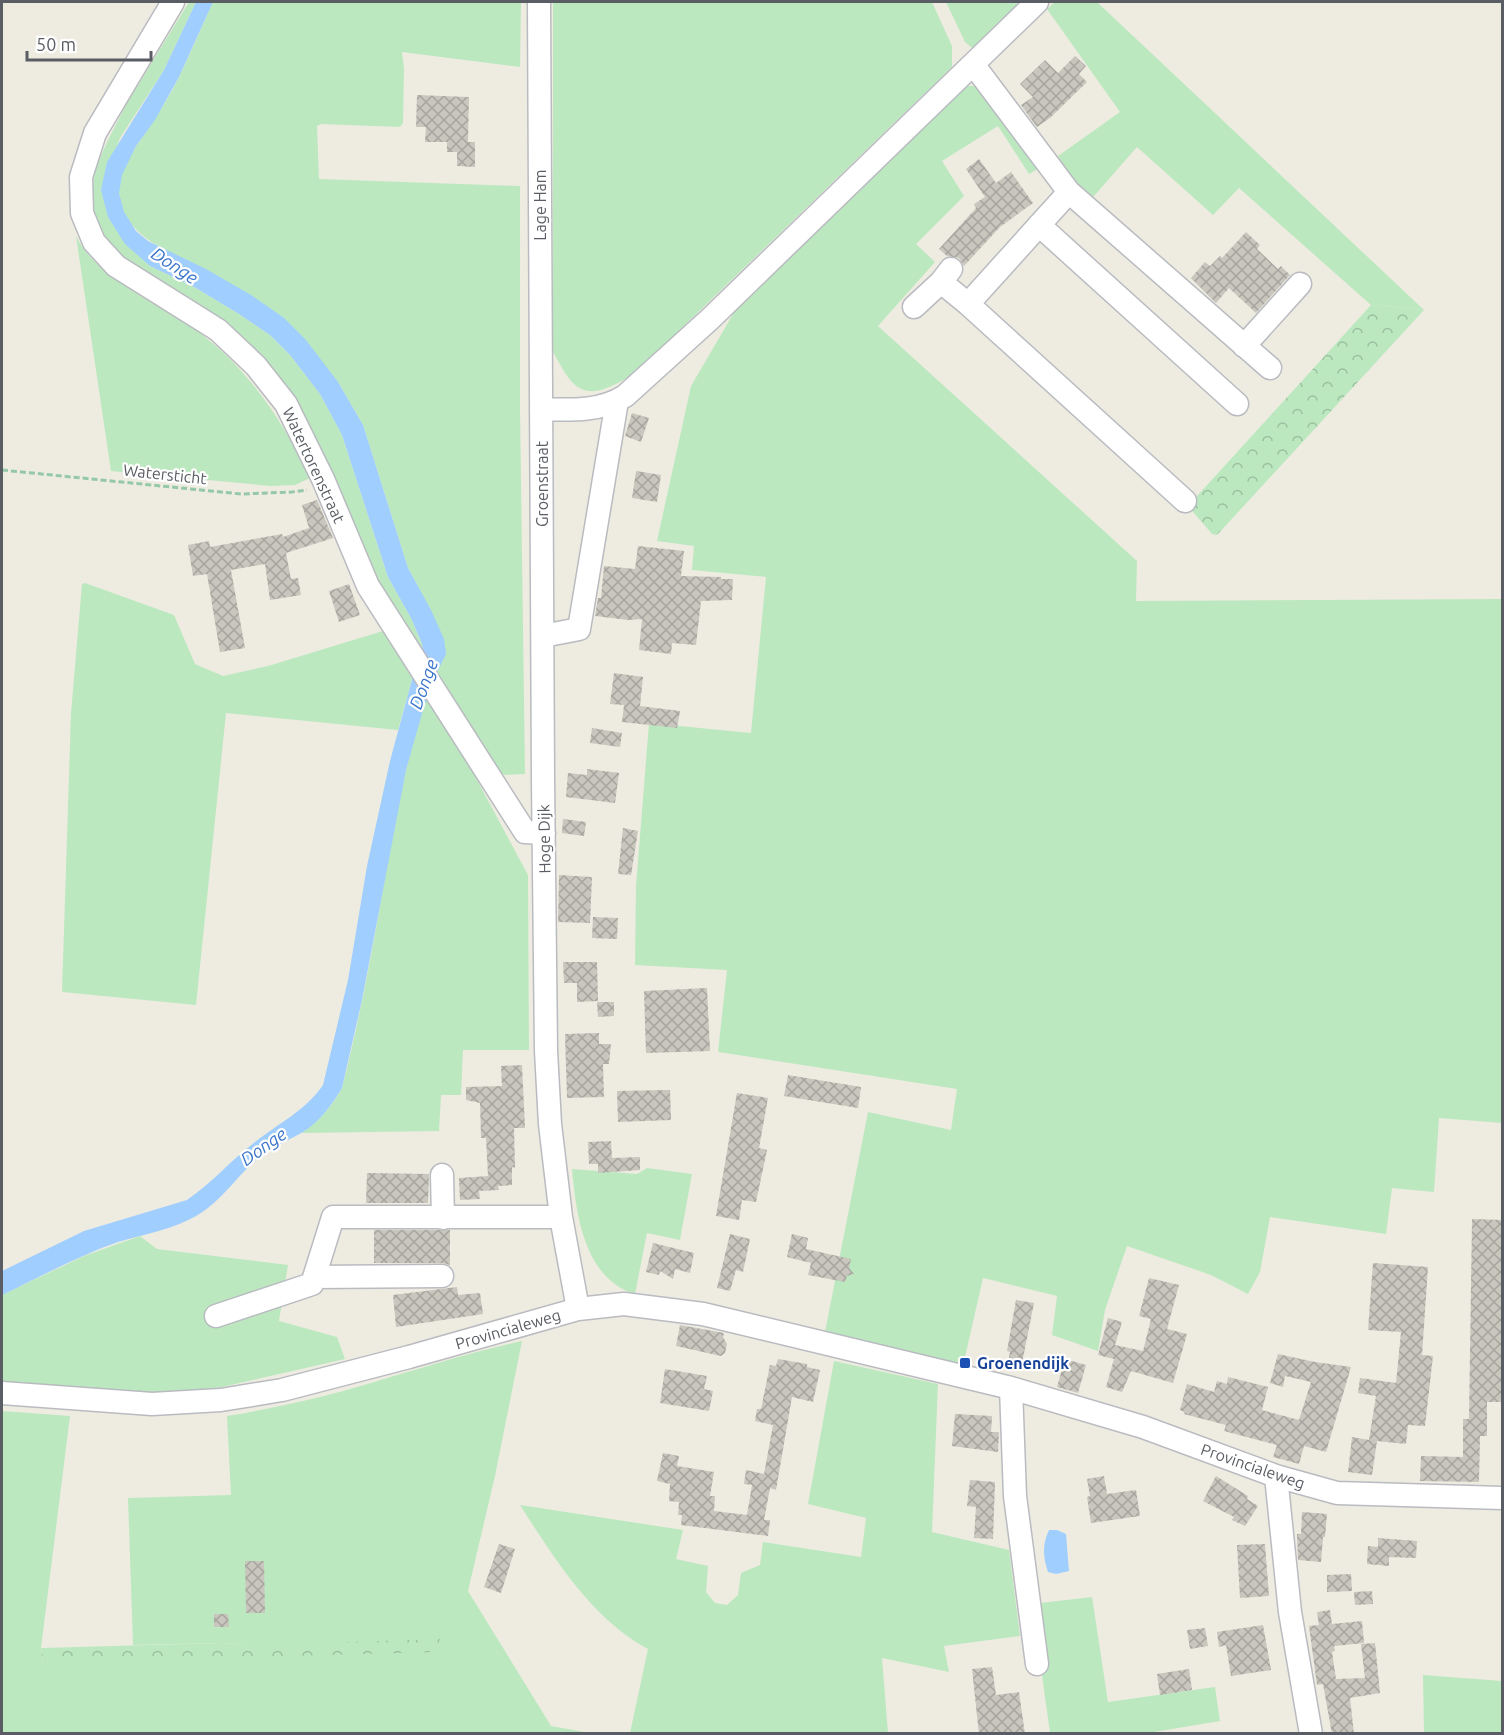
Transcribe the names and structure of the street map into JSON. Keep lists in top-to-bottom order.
{
  "streets": {
    "street": [
      "Lage Ham",
      "Watertorenstraat",
      "Groenstraat",
      "Hoge Dijk",
      "Provincialeweg"
    ],
    "path": ["Watersticht"]
  },
  "crossings": [
    ["Lage Ham", "Groenstraat"],
    ["Watertorenstraat", "Watersticht"],
    ["Watertorenstraat", "Hoge Dijk"],
    ["Groenstraat", "Hoge Dijk"],
    ["Hoge Dijk", "Provincialeweg"]
  ],
  "water": ["Donge"],
  "places": {
    "transit": ["Groenendijk"]
  },
  "scale_bar": "50 m"
}
